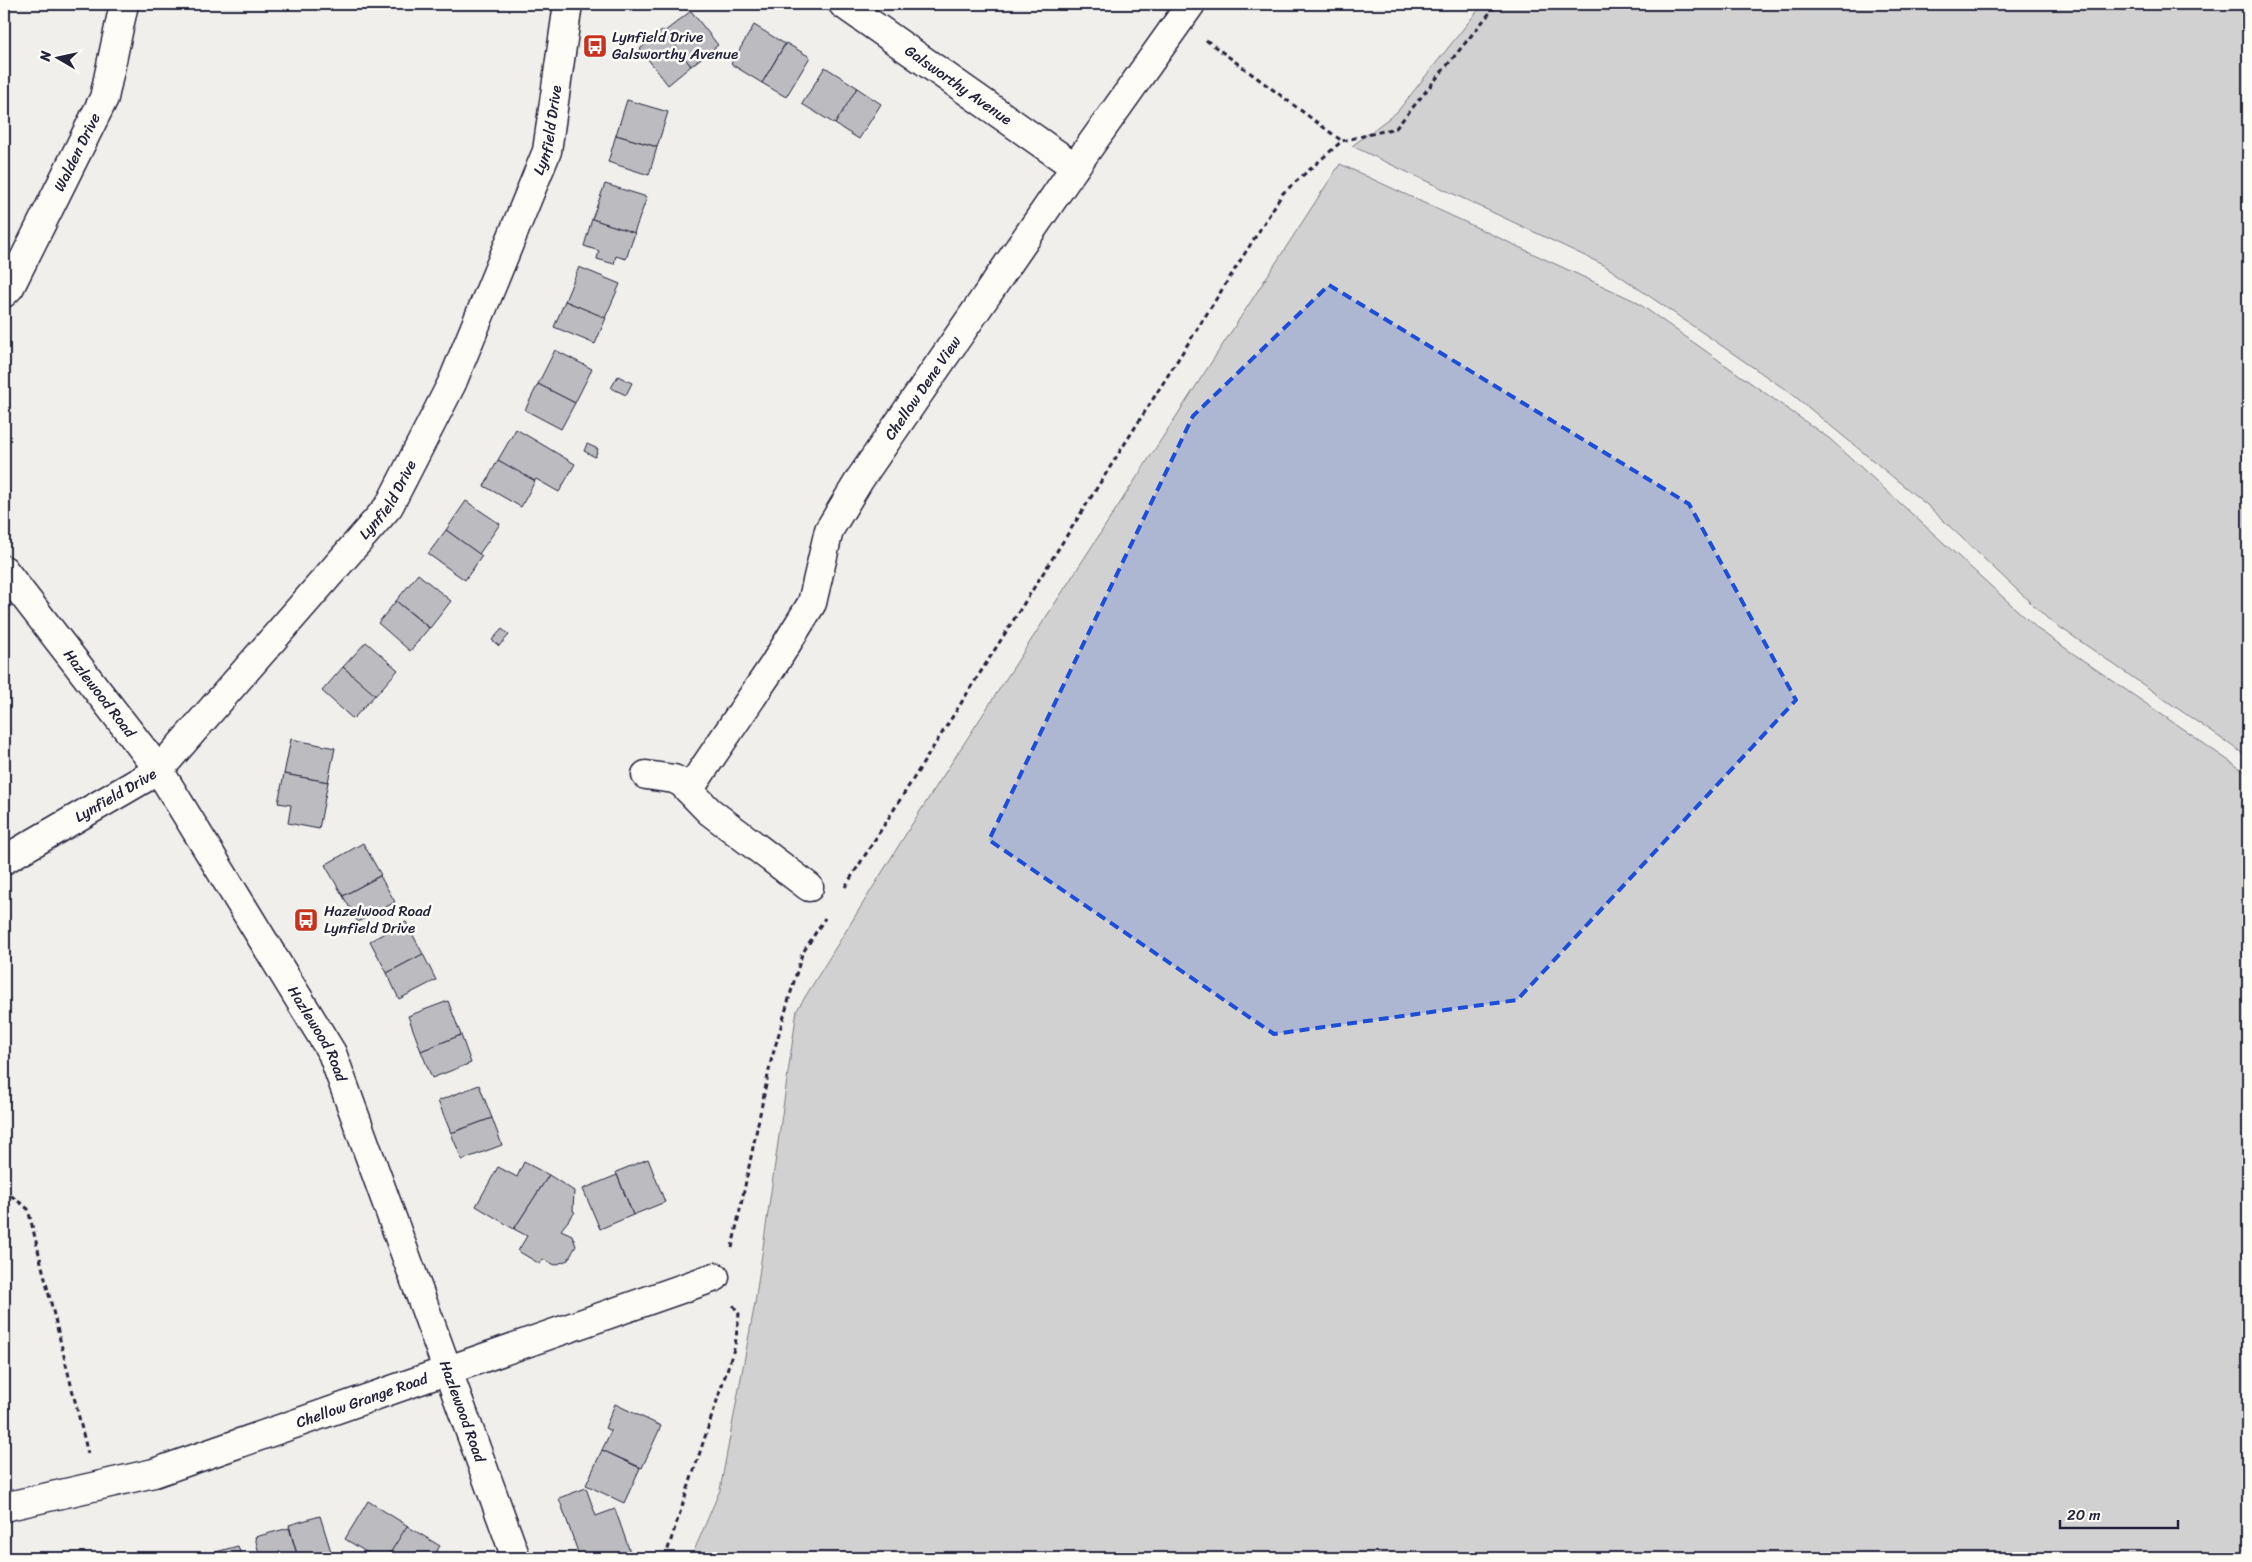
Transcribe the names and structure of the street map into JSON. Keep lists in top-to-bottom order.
{
  "streets": {
    "street": [
      "Galsworthy Avenue",
      "Lynfield Drive",
      "Walden Drive",
      "Chellow Dene View",
      "Hazlewood Road",
      "Chellow Grange Road"
    ]
  },
  "crossings": [
    ["Galsworthy Avenue", "Chellow Dene View"],
    ["Lynfield Drive", "Hazlewood Road"],
    ["Hazlewood Road", "Chellow Grange Road"]
  ],
  "places": {
    "bus stop": ["Lynfield Drive Galsworthy Avenue", "Hazelwood Road Lynfield Drive"]
  },
  "scale_bar": "20 m",
  "north": "left"
}
